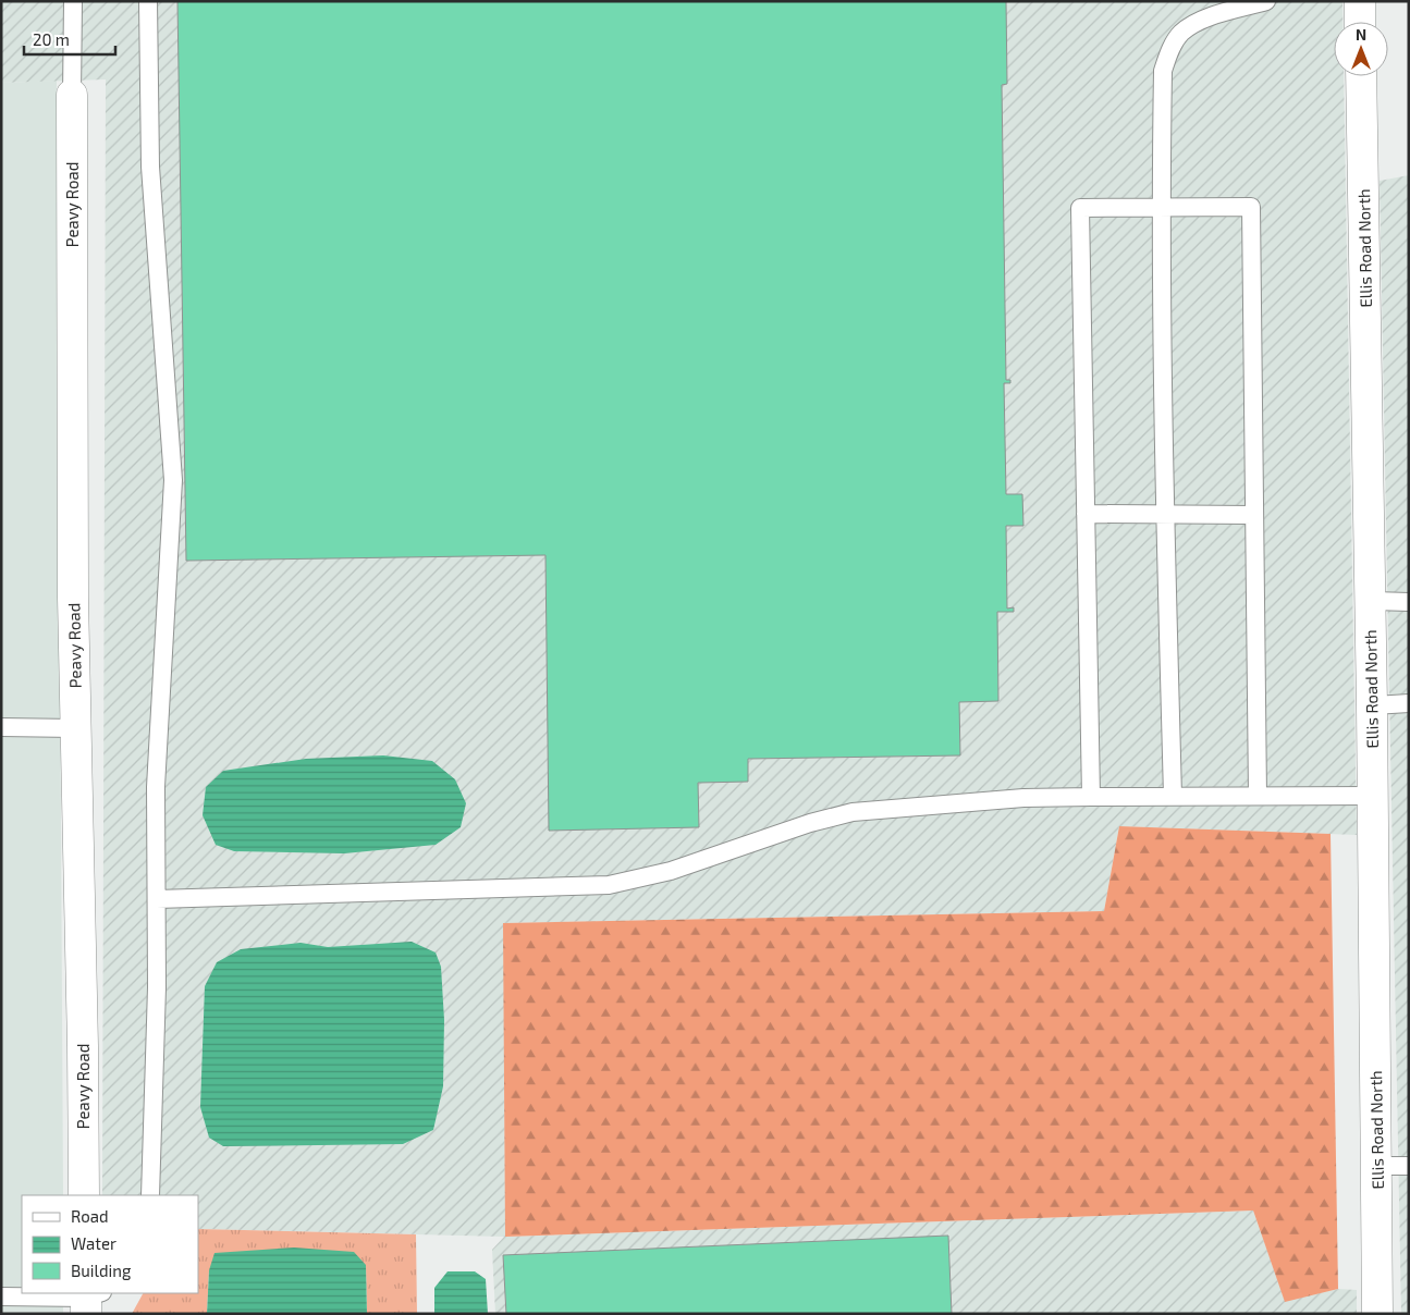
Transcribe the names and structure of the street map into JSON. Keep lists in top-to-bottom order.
{
  "streets": {
    "street": ["Peavy Road", "Ellis Road North"]
  },
  "legend": ["Road", "Water", "Building"],
  "scale_bar": "20 m",
  "north": "top"
}
